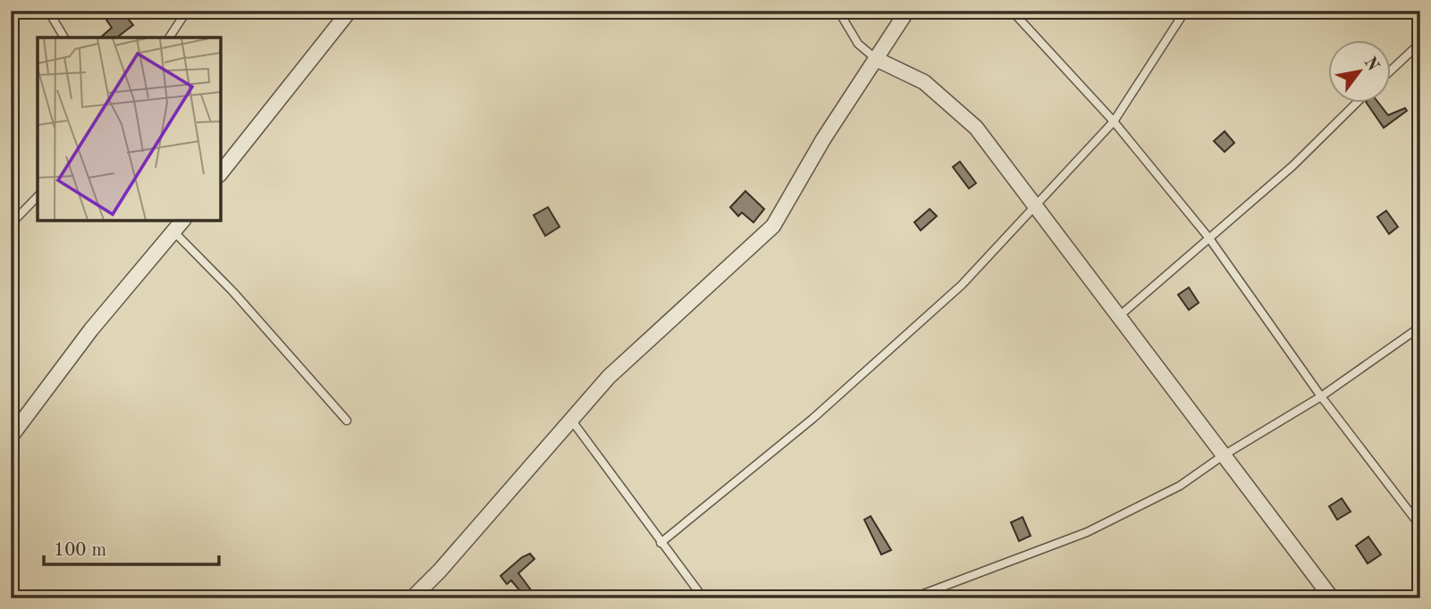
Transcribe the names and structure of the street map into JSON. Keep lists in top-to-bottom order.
{
  "scale_bar": "100 m",
  "north": "top right"
}
